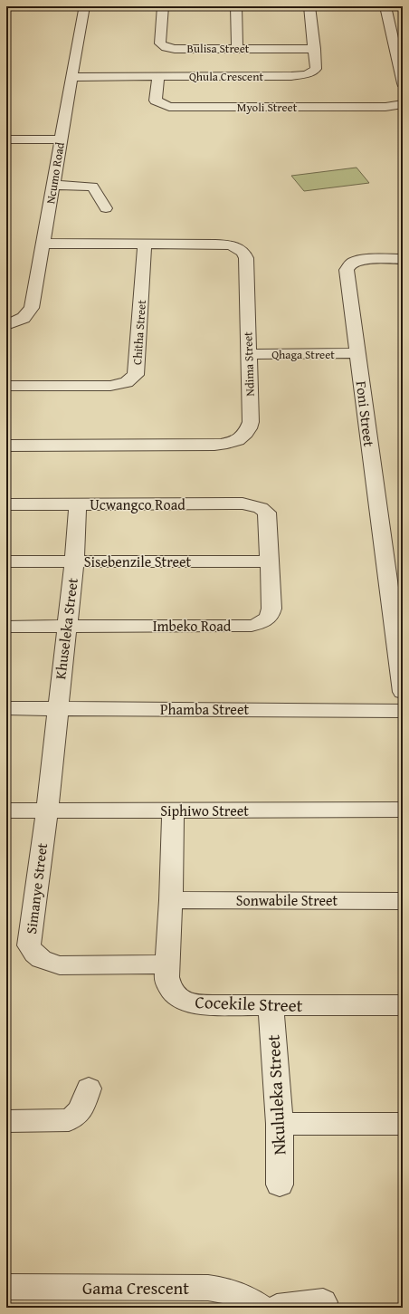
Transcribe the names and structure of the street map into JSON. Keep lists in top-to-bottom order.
{
  "streets": {
    "street": [
      "Bulisa Street",
      "Qhula Crescent",
      "Myoli Street",
      "Ncumo Road",
      "Chitha Street",
      "Qhaga Street",
      "Ndima Street",
      "Foni Street",
      "Ucwangco Road",
      "Sisebenzile Street",
      "Imbeko Road",
      "Khuseleka Street",
      "Phamba Street",
      "Siphiwo Street",
      "Simanye Street",
      "Sonwabile Street",
      "Cocekile Street",
      "Nkululeka Street",
      "Gama Crescent"
    ]
  },
  "crossings": [
    ["Bulisa Street", "Qhula Crescent"],
    ["Qhula Crescent", "Myoli Street"],
    ["Qhula Crescent", "Ncumo Road"],
    ["Ncumo Road", "Ndima Street"],
    ["Chitha Street", "Ndima Street"],
    ["Qhaga Street", "Ndima Street"],
    ["Qhaga Street", "Foni Street"],
    ["Ucwangco Road", "Imbeko Road"],
    ["Ucwangco Road", "Khuseleka Street"],
    ["Sisebenzile Street", "Imbeko Road"],
    ["Sisebenzile Street", "Khuseleka Street"],
    ["Imbeko Road", "Khuseleka Street"],
    ["Khuseleka Street", "Phamba Street"],
    ["Khuseleka Street", "Simanye Street"],
    ["Phamba Street", "Simanye Street"],
    ["Siphiwo Street", "Simanye Street"],
    ["Siphiwo Street", "Cocekile Street"],
    ["Simanye Street", "Cocekile Street"],
    ["Sonwabile Street", "Cocekile Street"],
    ["Cocekile Street", "Nkululeka Street"]
  ]
}
